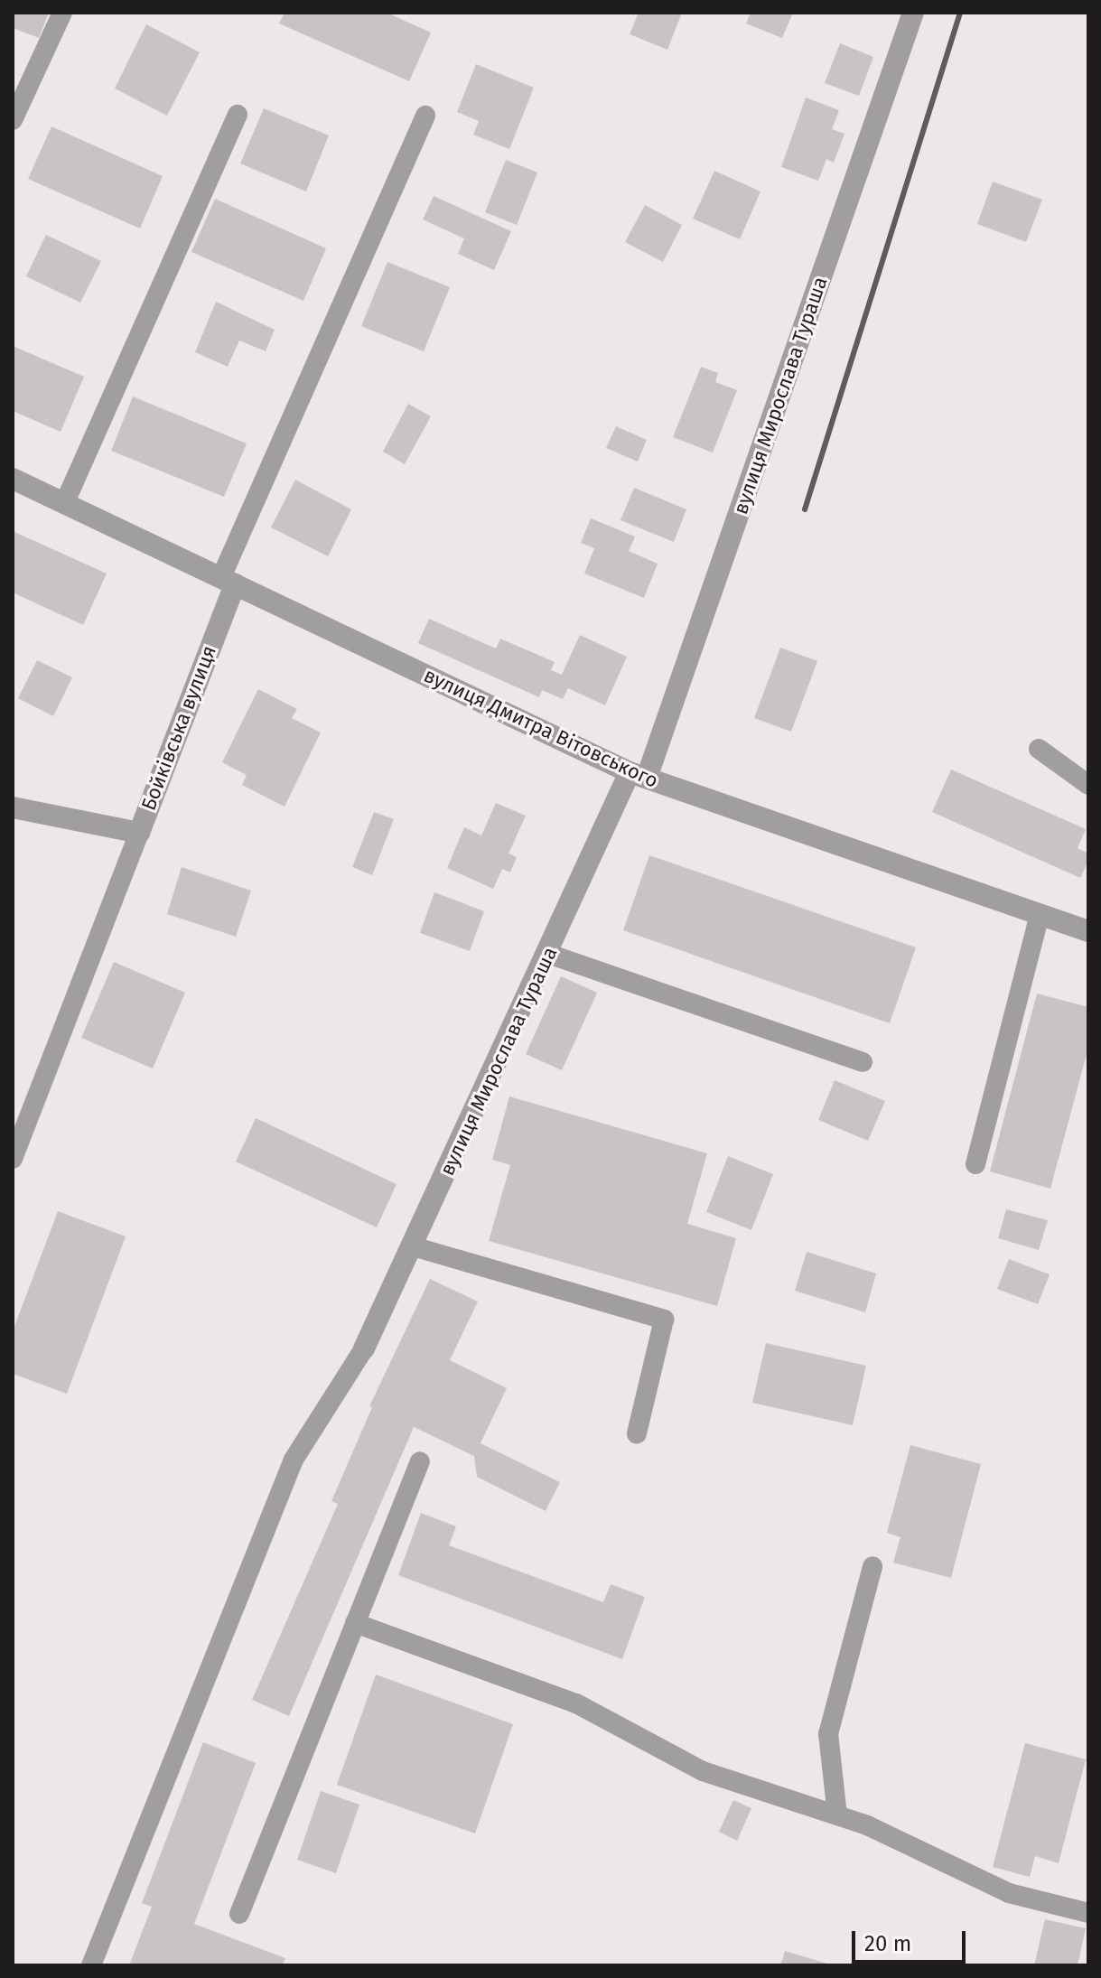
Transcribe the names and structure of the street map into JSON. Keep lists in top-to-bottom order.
{
  "streets": {
    "street": ["вулиця Мирослава Тураша", "Бойківська вулиця", "вулиця Дмитра Вітовського"]
  },
  "crossings": [
    ["вулиця Мирослава Тураша", "вулиця Дмитра Вітовського"],
    ["Бойківська вулиця", "вулиця Дмитра Вітовського"]
  ],
  "scale_bar": "20 m"
}
